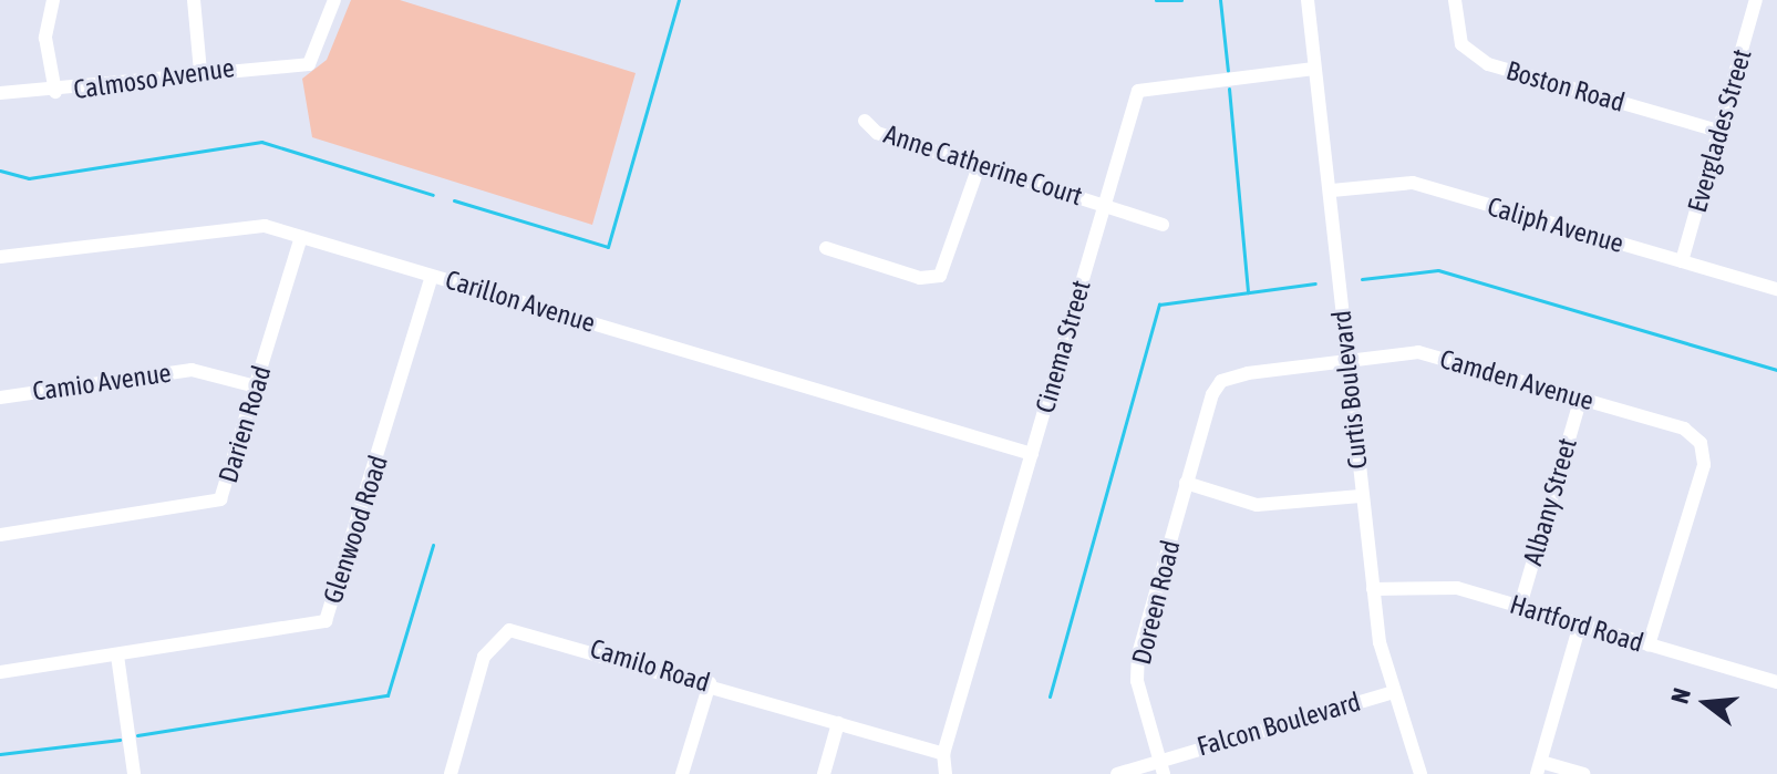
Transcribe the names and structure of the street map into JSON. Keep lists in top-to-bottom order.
{
  "streets": {
    "street": [
      "Calmoso Avenue",
      "Boston Road",
      "Everglades Street",
      "Anne Catherine Court",
      "Caliph Avenue",
      "Carillon Avenue",
      "Cinema Street",
      "Camden Avenue",
      "Camio Avenue",
      "Curtis Boulevard",
      "Darien Road",
      "Albany Street",
      "Glenwood Road",
      "Doreen Road",
      "Hartford Road",
      "Camilo Road",
      "Falcon Boulevard"
    ]
  },
  "crossings": [
    ["Boston Road", "Everglades Street"],
    ["Everglades Street", "Caliph Avenue"],
    ["Anne Catherine Court", "Cinema Street"],
    ["Caliph Avenue", "Curtis Boulevard"],
    ["Carillon Avenue", "Cinema Street"],
    ["Carillon Avenue", "Darien Road"],
    ["Carillon Avenue", "Glenwood Road"],
    ["Cinema Street", "Curtis Boulevard"],
    ["Cinema Street", "Camilo Road"],
    ["Camden Avenue", "Curtis Boulevard"],
    ["Camden Avenue", "Albany Street"],
    ["Camden Avenue", "Doreen Road"],
    ["Camden Avenue", "Hartford Road"],
    ["Camio Avenue", "Darien Road"],
    ["Curtis Boulevard", "Hartford Road"],
    ["Curtis Boulevard", "Falcon Boulevard"],
    ["Albany Street", "Hartford Road"],
    ["Doreen Road", "Falcon Boulevard"]
  ],
  "north": "left"
}
